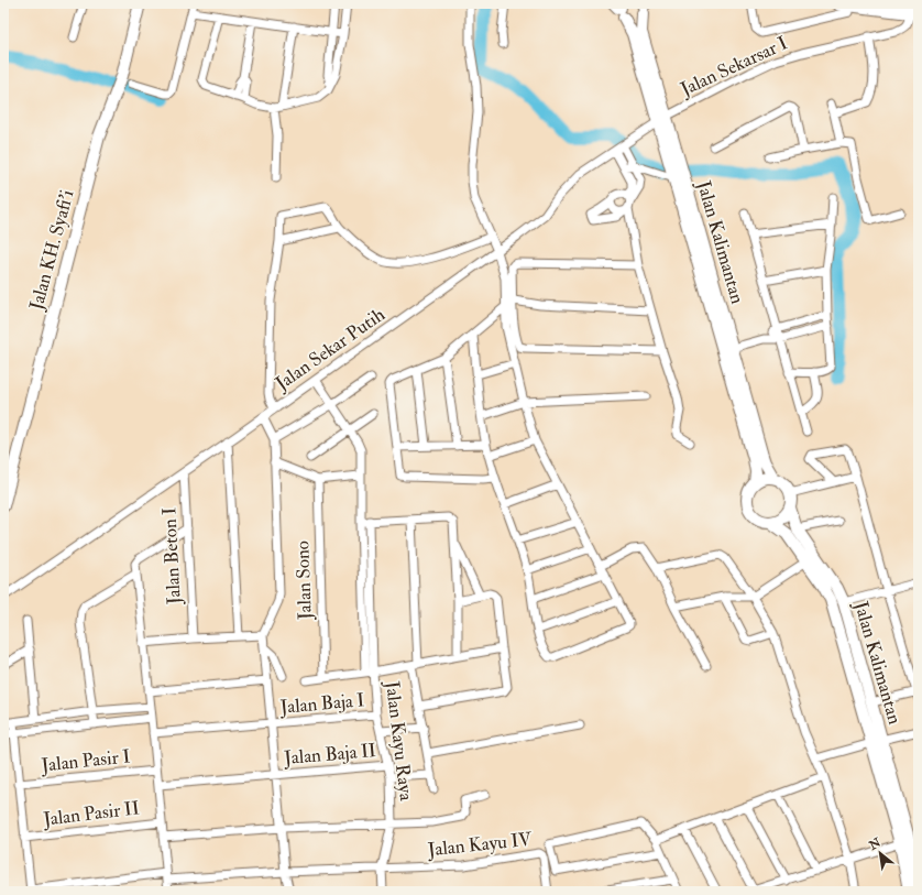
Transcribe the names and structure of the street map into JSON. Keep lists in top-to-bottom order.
{
  "streets": {
    "main road": ["Jalan Kalimantan", "Jalan KH. Syafi'i"],
    "street": [
      "Jalan Sekarsar I",
      "Jalan Sekar Putih",
      "Jalan Beton I",
      "Jalan Sono",
      "Jalan Baja I",
      "Jalan Kayu Raya",
      "Jalan Baja II",
      "Jalan Pasir I",
      "Jalan Pasir II",
      "Jalan Kayu IV"
    ]
  },
  "crossings": [
    ["Jalan Sekarsar I", "Jalan Kalimantan"],
    ["Jalan Sekarsar I", "Jalan Sekar Putih"],
    ["Jalan Kalimantan", "Jalan Sekar Putih"],
    ["Jalan Sekar Putih", "Jalan Beton I"],
    ["Jalan Baja I", "Jalan Kayu Raya"],
    ["Jalan Kayu Raya", "Jalan Baja II"],
    ["Jalan Kayu Raya", "Jalan Kayu IV"]
  ],
  "north": "top left"
}
